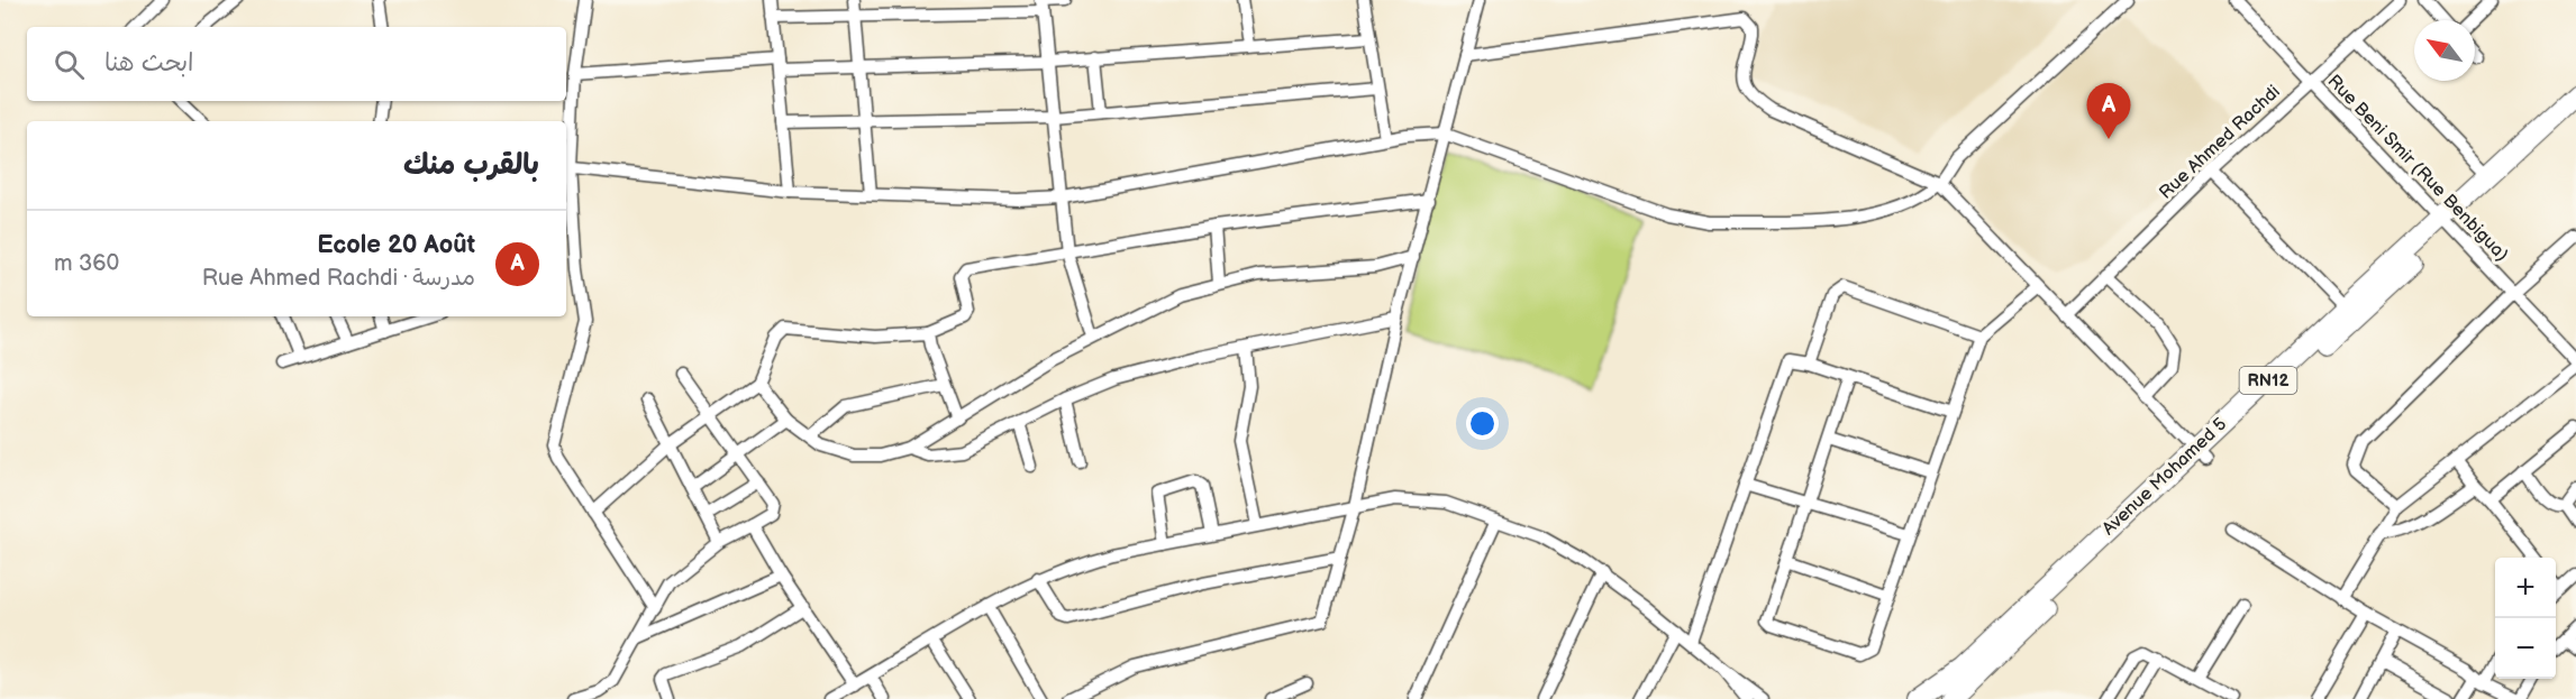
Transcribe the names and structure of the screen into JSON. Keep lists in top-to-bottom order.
{
  "streets": {
    "main road": ["RN12", "Avenue Mohamed 5"],
    "street": ["Rue Ahmed Rachdi", "Rue Beni Smir (Rue Benbigua)"]
  },
  "crossings": [
    ["Rue Ahmed Rachdi", "Rue Beni Smir (Rue Benbigua)"],
    ["Rue Beni Smir (Rue Benbigua)", "Avenue Mohamed 5"],
    ["RN12", "Avenue Mohamed 5"]
  ],
  "north": "top left",
  "page": {
    "search": "ابحث هنا",
    "pins": "A",
    "heading": "بالقرب منك",
    "list": [
      {
        "mark": "A",
        "name": "Ecole 20 Août",
        "note": "مدرسة · Rue Ahmed Rachdi",
        "value": "360 m"
      }
    ],
    "map_buttons": ["+", "−"]
  }
}
